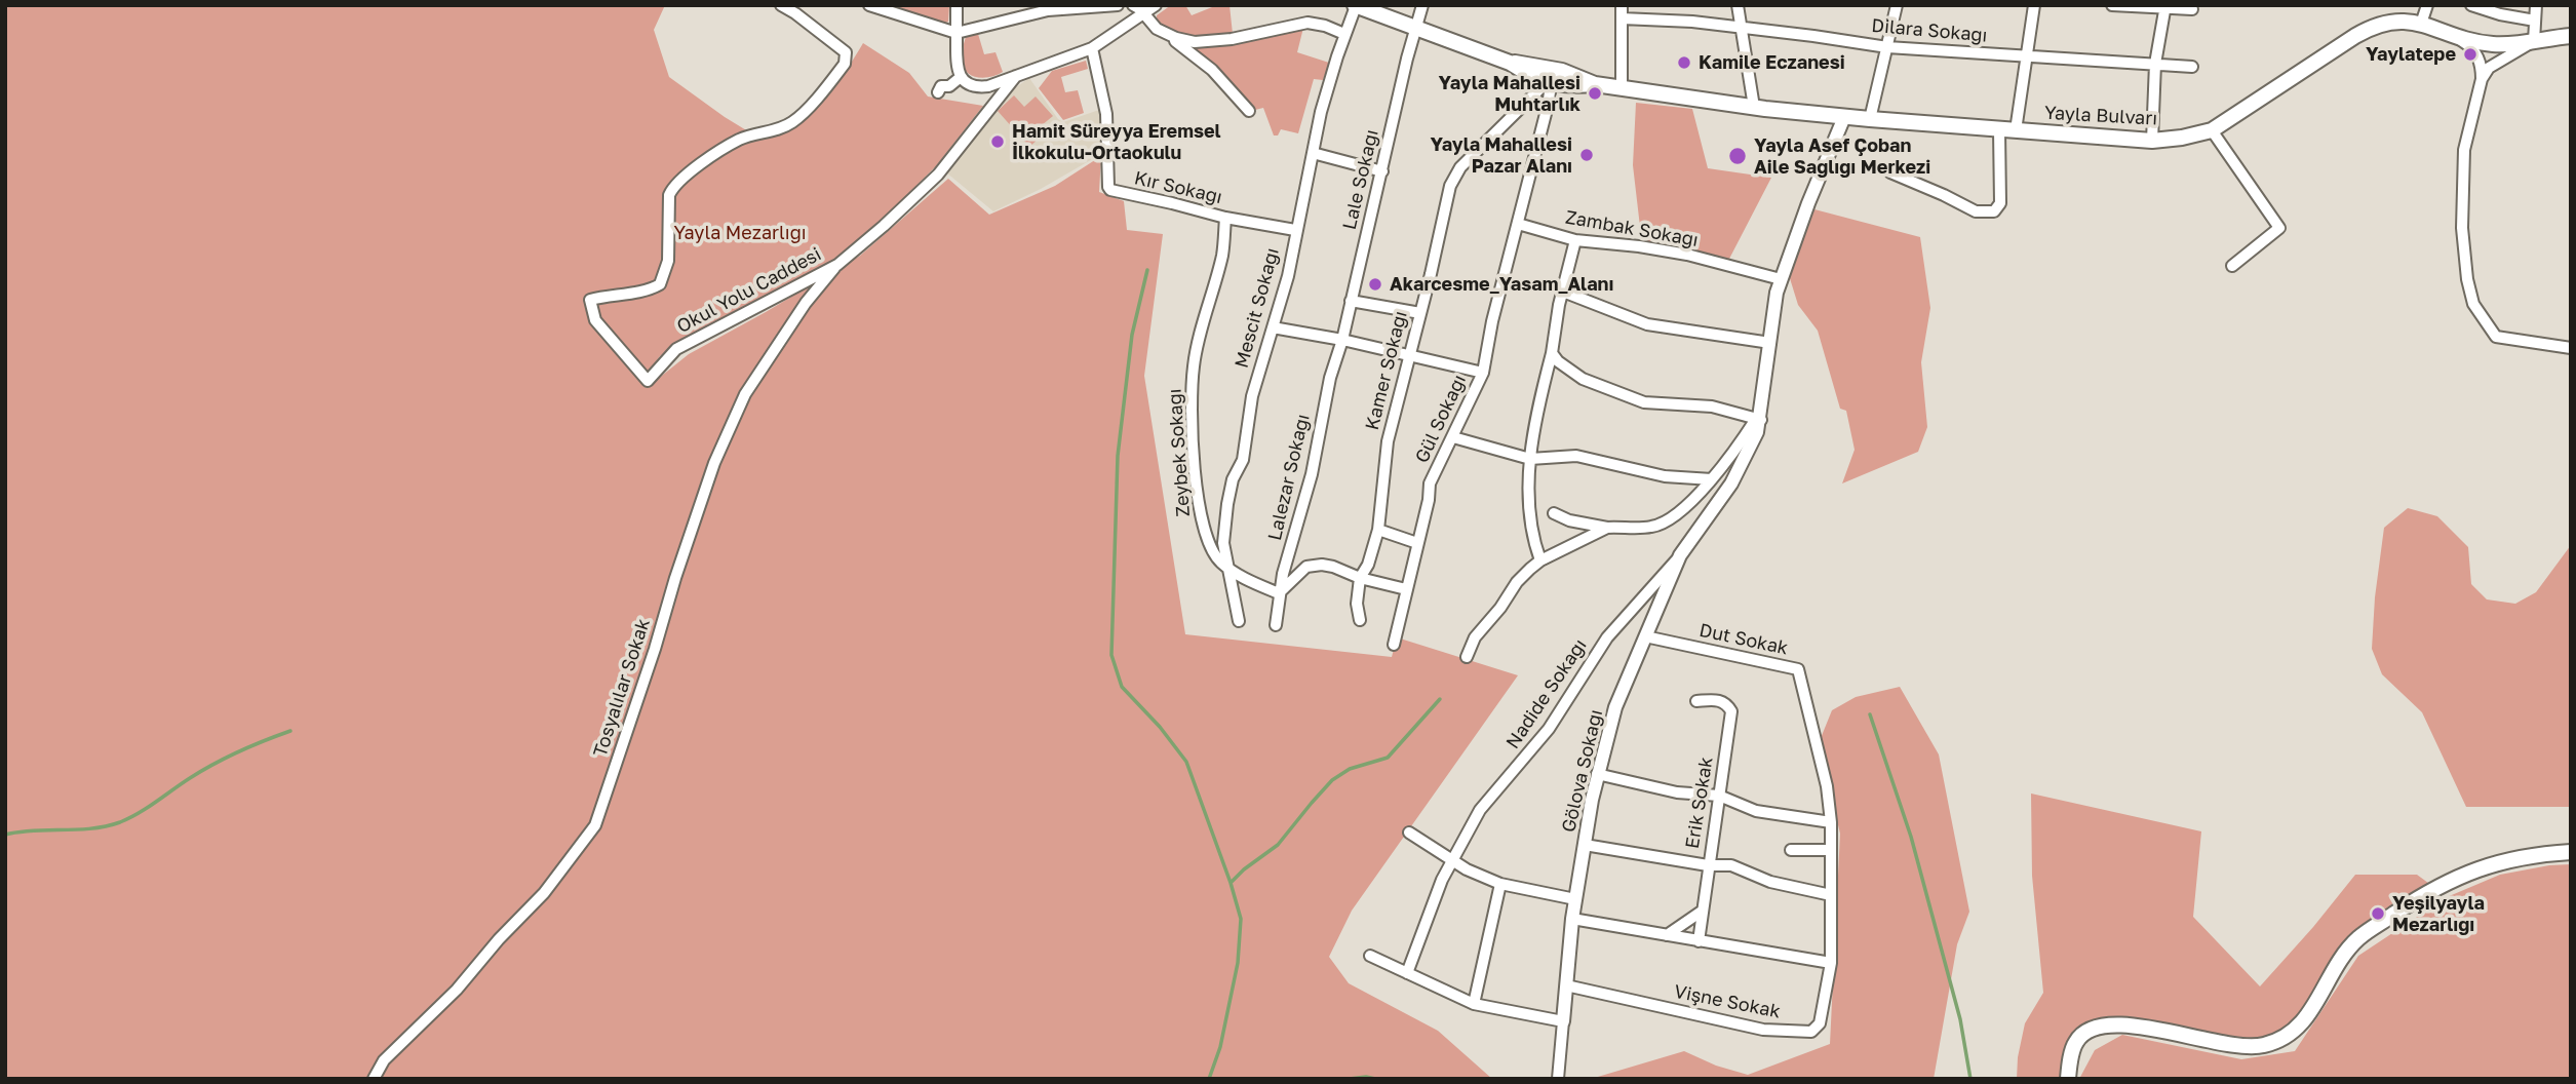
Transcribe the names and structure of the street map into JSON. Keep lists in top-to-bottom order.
{
  "streets": {
    "main road": ["Yayla Bulvarı"],
    "street": [
      "Dilara Sokağı",
      "Lale Sokağı",
      "Kır Sokağı",
      "Zambak Sokağı",
      "Okul Yolu Caddesi",
      "Mescit Sokağı",
      "Kamer Sokağı",
      "Gül Sokağı",
      "Zeybek Sokağı",
      "Lalezar Sokağı",
      "Dut Sokak",
      "Tosyalılar Sokak",
      "Nadide Sokağı",
      "Gölova Sokağı",
      "Erik Sokak",
      "Vişne Sokak"
    ]
  },
  "crossings": [
    ["Yayla Bulvarı", "Lale Sokağı"],
    ["Yayla Bulvarı", "Mescit Sokağı"],
    ["Yayla Bulvarı", "Kamer Sokağı"],
    ["Yayla Bulvarı", "Gül Sokağı"],
    ["Yayla Bulvarı", "Gölova Sokağı"],
    ["Lale Sokağı", "Lalezar Sokağı"],
    ["Kır Sokağı", "Mescit Sokağı"],
    ["Kır Sokağı", "Zeybek Sokağı"],
    ["Zambak Sokağı", "Gül Sokağı"],
    ["Zambak Sokağı", "Gölova Sokağı"],
    ["Okul Yolu Caddesi", "Tosyalılar Sokak"],
    ["Mescit Sokağı", "Zeybek Sokağı"],
    ["Kamer Sokağı", "Gül Sokağı"],
    ["Zeybek Sokağı", "Lalezar Sokağı"],
    ["Dut Sokak", "Gölova Sokağı"],
    ["Nadide Sokağı", "Gölova Sokağı"],
    ["Gölova Sokağı", "Vişne Sokak"]
  ],
  "parks": ["Yayla Mezarlığı"],
  "places": [
    "Yaylatepe",
    "Kamile Eczanesi",
    "Yayla Mahallesi Muhtarlık",
    "Hamit Süreyya Eremsel İlkokulu-Ortaokulu",
    "Yayla Mahallesi Pazar Alanı",
    "Yayla Asef Çoban Aile Sağlığı Merkezi",
    "Akarcesme_Yasam_Alanı",
    "Yeşilyayla Mezarlığı"
  ]
}
